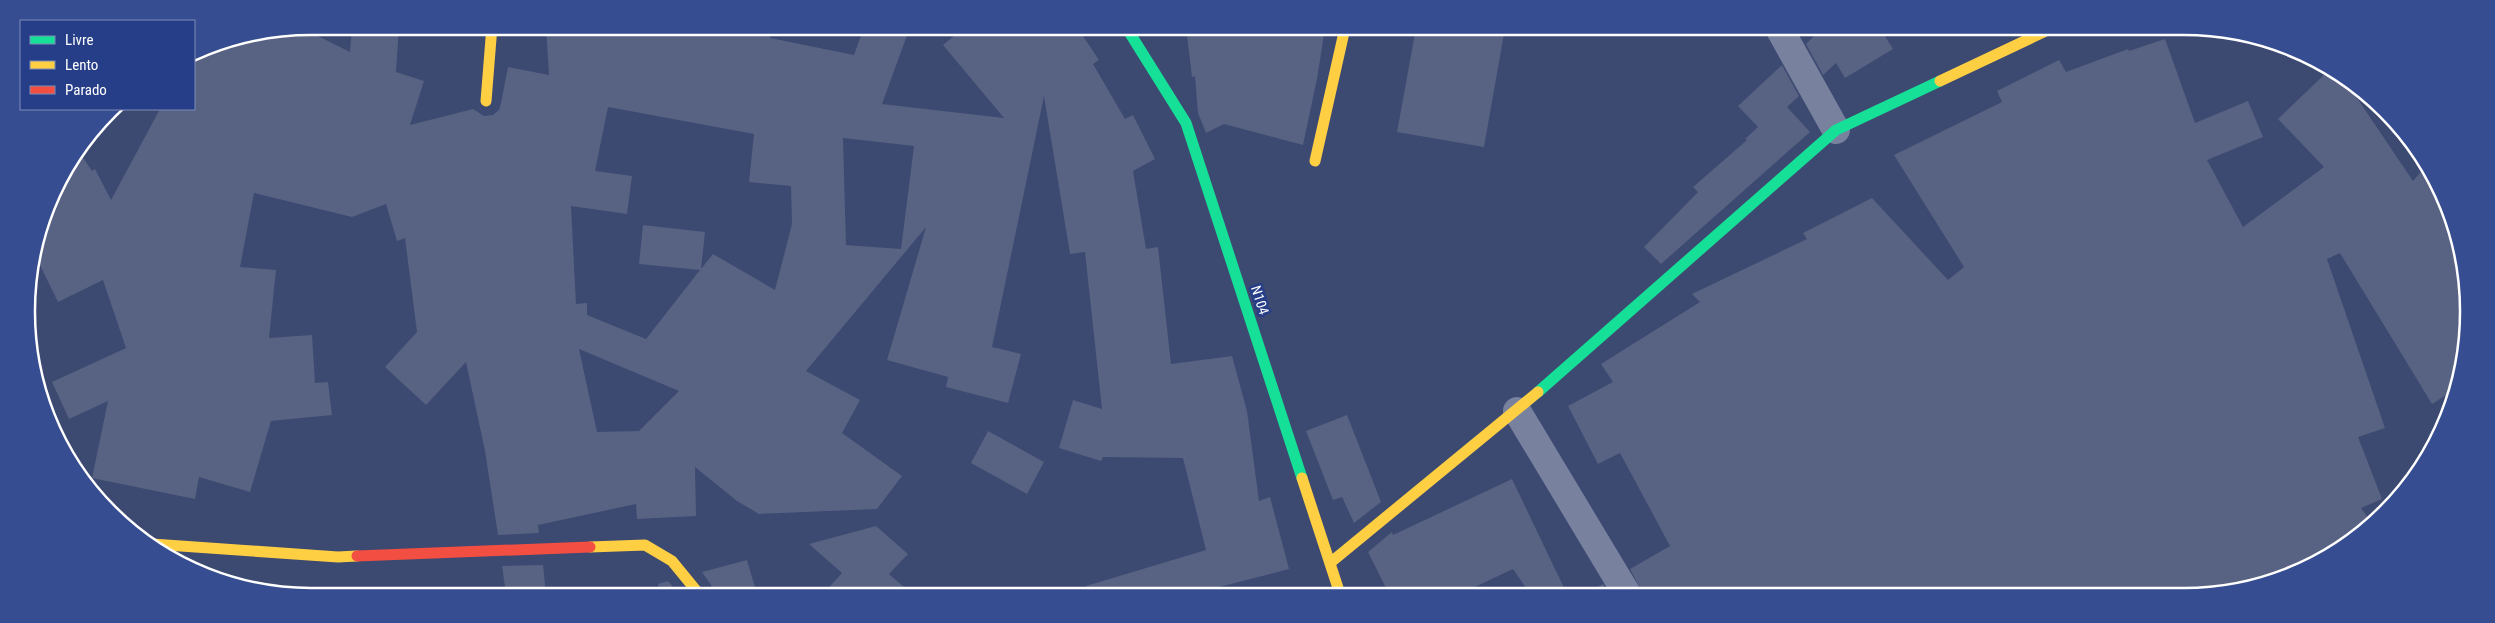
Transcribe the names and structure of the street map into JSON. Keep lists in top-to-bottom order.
{
  "streets": {
    "street": ["N104"]
  },
  "legend": ["Livre", "Lento", "Parado"]
}
